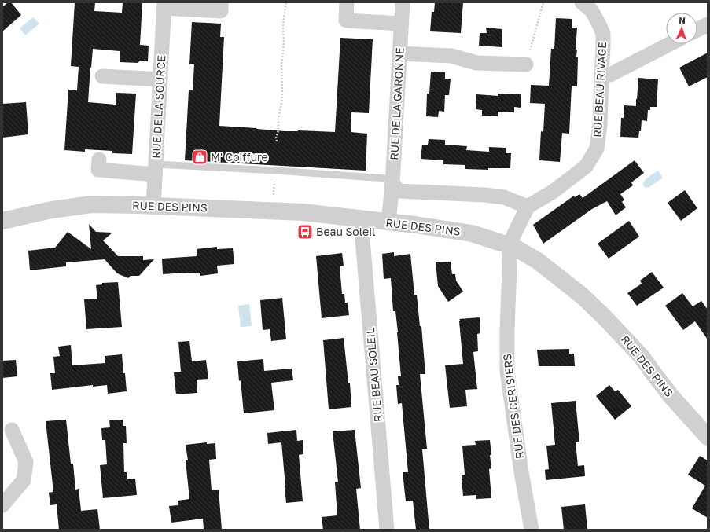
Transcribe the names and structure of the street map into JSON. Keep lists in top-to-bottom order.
{
  "streets": {
    "street": [
      "RUE BEAU RIVAGE",
      "RUE DE LA GARONNE",
      "RUE DE LA SOURCE",
      "RUE DES PINS",
      "RUE BEAU SOLEIL",
      "RUE DES CERISIERS"
    ]
  },
  "crossings": [
    ["RUE DE LA GARONNE", "RUE DES PINS"],
    ["RUE DE LA SOURCE", "RUE DES PINS"],
    ["RUE DES PINS", "RUE BEAU SOLEIL"],
    ["RUE DES PINS", "RUE DES CERISIERS"]
  ],
  "places": {
    "shop": ["M' Coiffure"],
    "bus stop": ["Beau Soleil"]
  },
  "north": "top"
}
